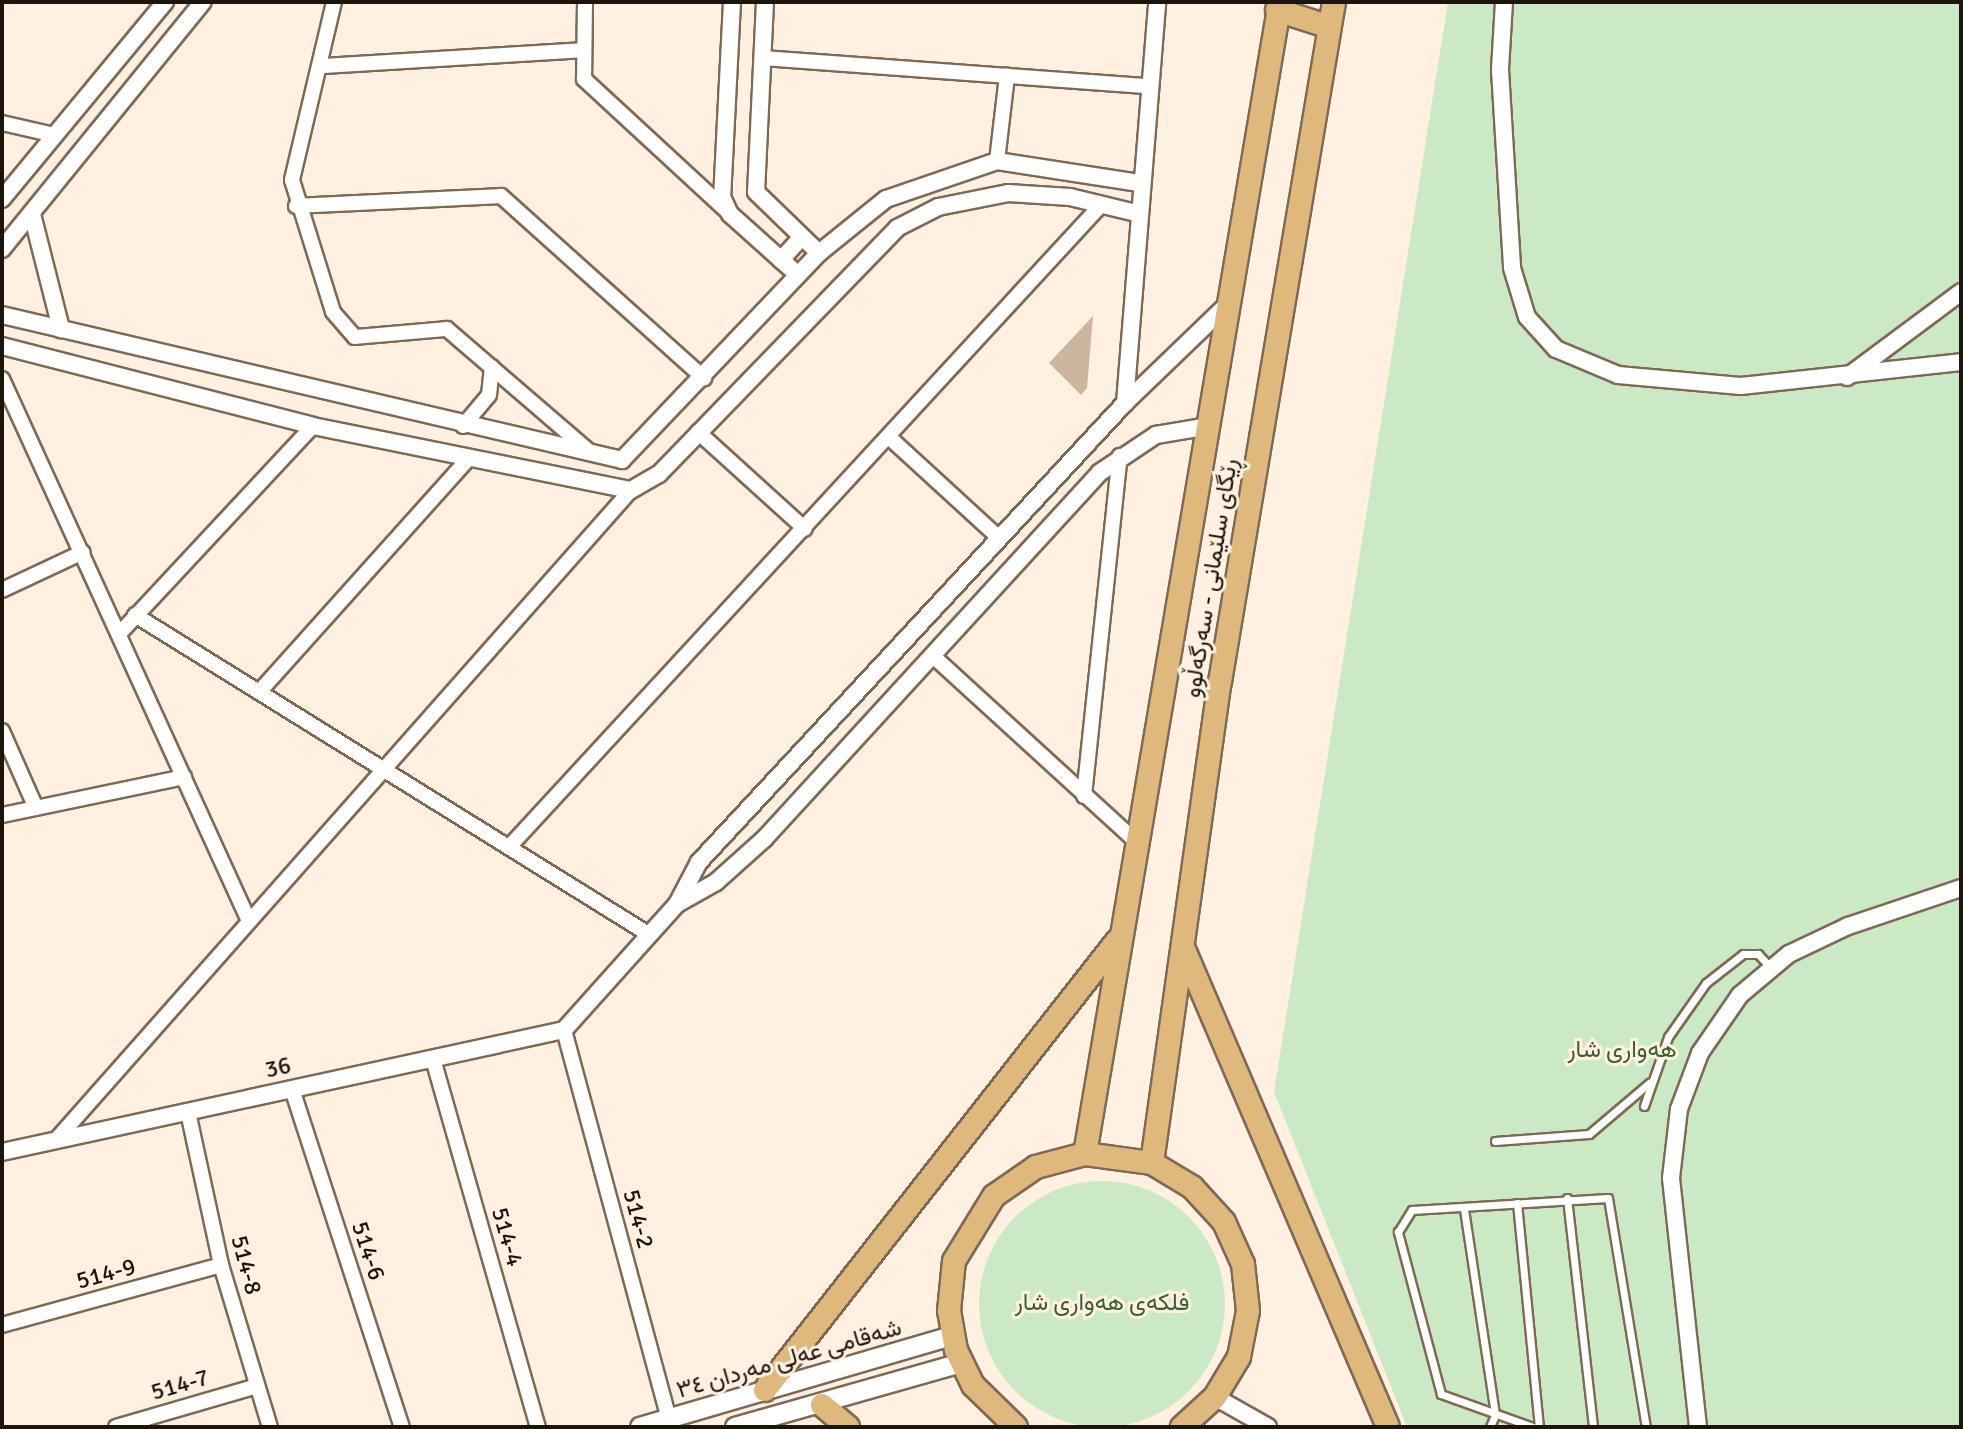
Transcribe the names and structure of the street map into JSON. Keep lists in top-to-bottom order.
{
  "streets": {
    "main road": ["ڕێگای سلێمانی - سەرگەڵوو", "شەقامی عەلی مەردان ٣٤"],
    "street": [
      "36",
      "514-2",
      "514-4",
      "514-6",
      "514-8",
      "514-9",
      "514-7"
    ]
  },
  "crossings": [
    ["36", "514-2"],
    ["36", "514-4"],
    ["36", "514-6"],
    ["36", "514-8"],
    ["514-2", "شەقامی عەلی مەردان ٣٤"],
    ["514-8", "514-9"],
    ["514-8", "514-7"]
  ],
  "parks": ["هەواری شار", "فلکەی هەواری شار"]
}
